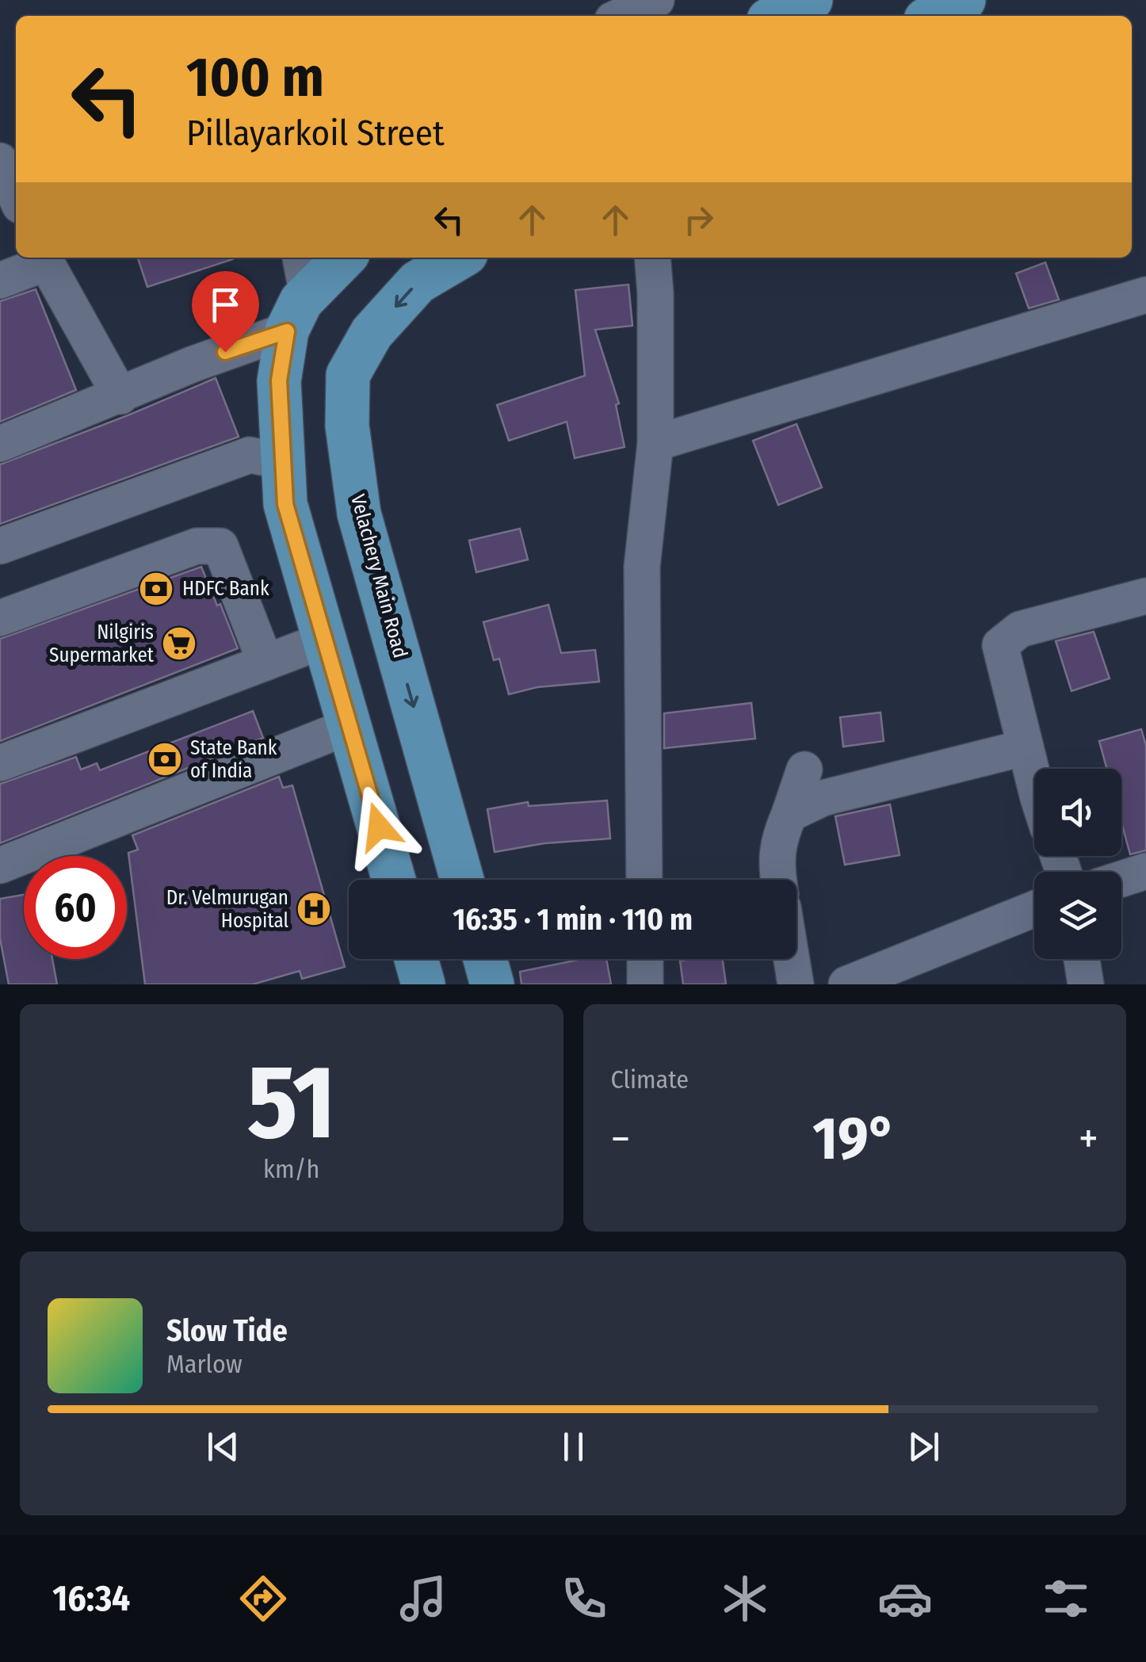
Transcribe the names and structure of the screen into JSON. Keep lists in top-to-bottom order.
{
  "streets": {
    "main road": ["Velachery Main Road"]
  },
  "places": {
    "bank": ["HDFC Bank", "State Bank of India"],
    "supermarket": ["Nilgiris Supermarket"],
    "hospital": ["Dr. Velmurugan Hospital"]
  },
  "page": {
    "turn": ["100 m", "Pillayarkoil Street"],
    "limit": "60",
    "trip": "16:35 · 1 min · 110 m",
    "tile": [
      ["51", "km/h"],
      "Climate"
    ],
    "heat": ["−", "19°", "+"],
    "song": ["Slow Tide", "Marlow"],
    "tabs": "16:34"
  }
}
